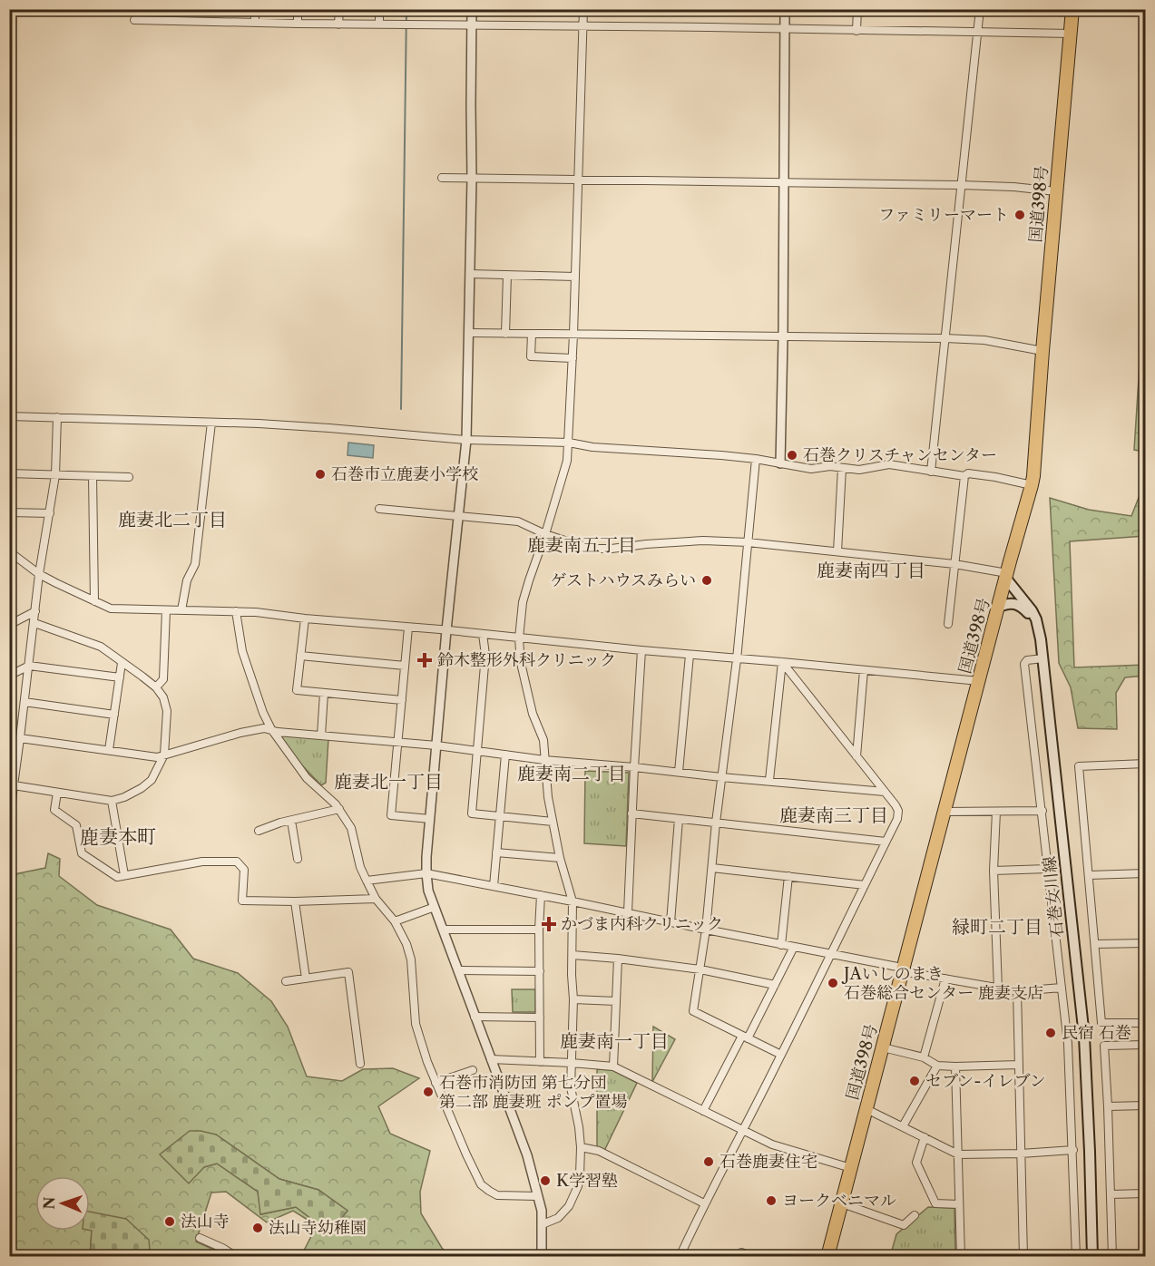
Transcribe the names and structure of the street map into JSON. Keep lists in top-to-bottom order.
{
  "streets": {
    "highway": ["国道398号"],
    "main road": ["石巻女川線"]
  },
  "crossings": [
    ["国道398号", "石巻女川線"]
  ],
  "districts": [
    "鹿妻北二丁目",
    "鹿妻南五丁目",
    "鹿妻南四丁目",
    "鹿妻南二丁目",
    "鹿妻北一丁目",
    "鹿妻南三丁目",
    "鹿妻本町",
    "緑町二丁目",
    "鹿妻南一丁目"
  ],
  "places": {
    "other": [
      "ファミリーマート",
      "石巻クリスチャンセンター",
      "石巻市立鹿妻小学校",
      "ゲストハウスみらい",
      "JAいしのまき 石巻総合センター 鹿妻支店",
      "民宿 石巻",
      "セブン-イレブン",
      "石巻市消防団 第七分団 第二部 鹿妻班 ポンプ置場",
      "石巻鹿妻住宅",
      "K学習塾",
      "ヨークベニマル",
      "法山寺",
      "法山寺幼稚園"
    ],
    "health": ["鈴木整形外科クリニック", "かづま内科クリニック"]
  },
  "north": "left"
}
